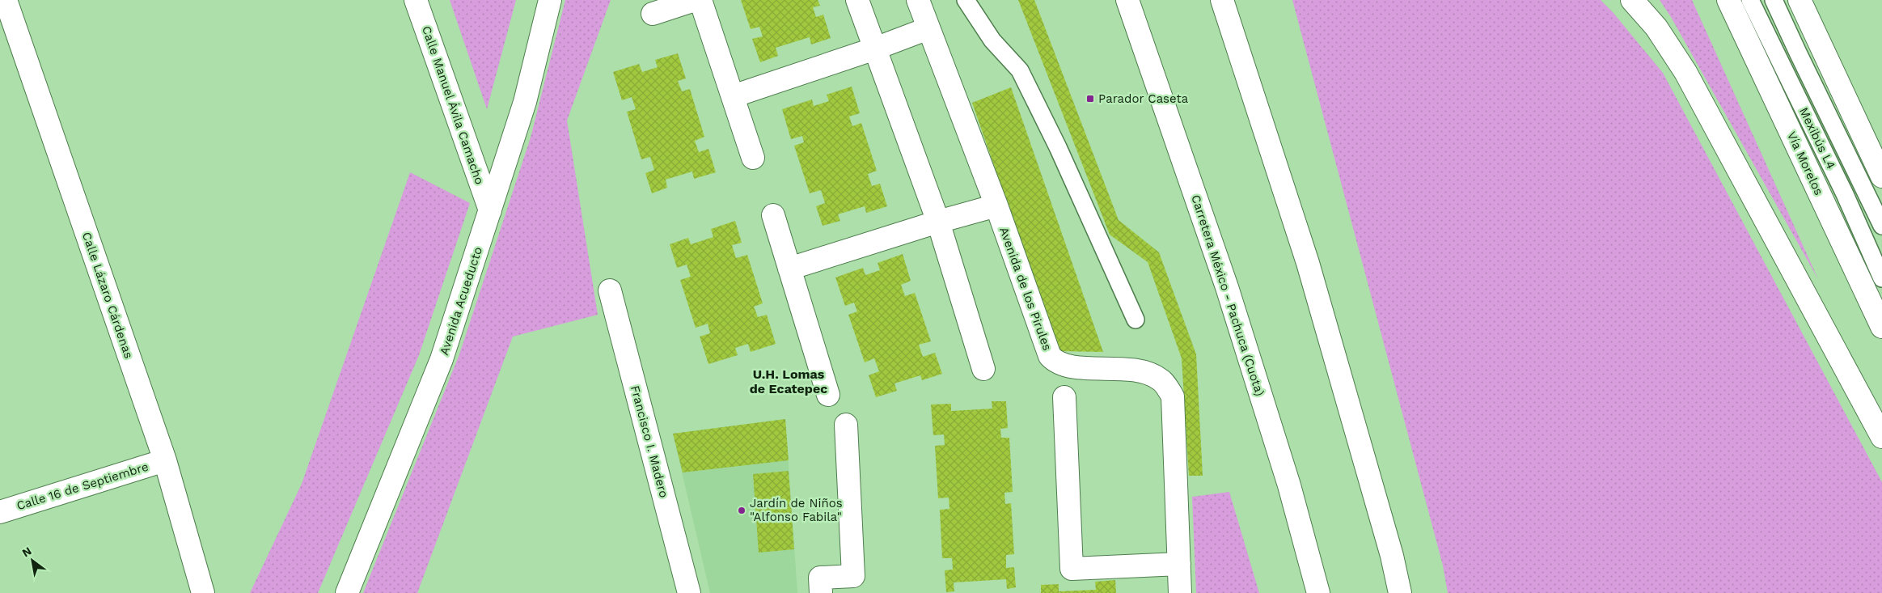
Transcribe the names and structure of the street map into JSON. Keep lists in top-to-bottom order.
{
  "streets": {
    "main road": [
      "Calle Manuel Ávila Camacho",
      "Vía Morelos",
      "Avenida de los Pirules",
      "Calle Lázaro Cárdenas",
      "Carretera México - Pachuca (Cuota)",
      "Avenida Acueducto",
      "Francisco I. Madero",
      "Calle 16 de Septiembre"
    ],
    "lane": ["Mexibús L4"]
  },
  "crossings": [
    ["Calle Manuel Ávila Camacho", "Avenida Acueducto"],
    ["Calle Lázaro Cárdenas", "Calle 16 de Septiembre"]
  ],
  "districts": ["U.H. Lomas de Ecatepec"],
  "places": {
    "transit": ["Parador Caseta"],
    "other": ["Jardín de Niños \"Alfonso Fabila\""]
  },
  "north": "top left"
}
